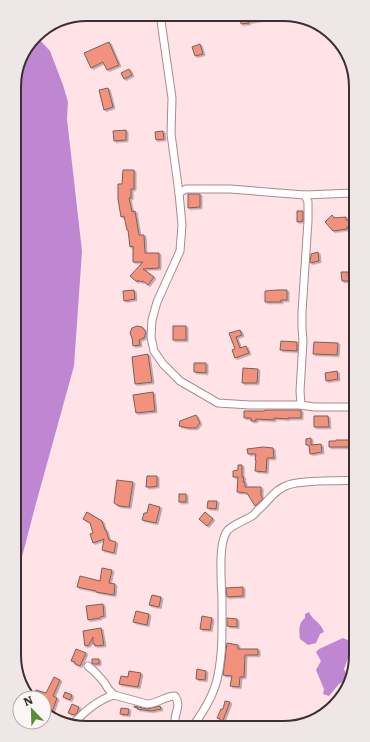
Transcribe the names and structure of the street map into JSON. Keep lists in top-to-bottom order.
{
  "north": "top left"
}
